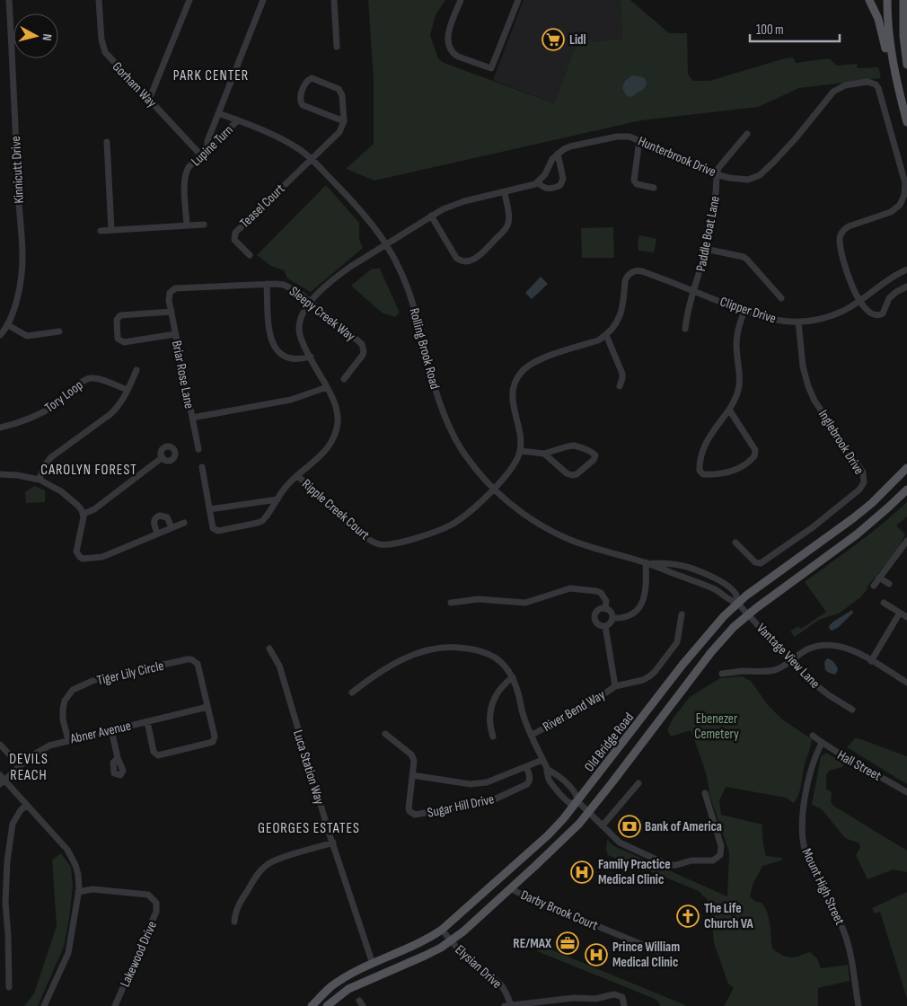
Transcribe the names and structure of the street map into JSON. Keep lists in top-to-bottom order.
{
  "streets": {
    "main road": ["Old Bridge Road"],
    "street": [
      "Gorham Way",
      "Lupine Turn",
      "Hunterbrook Drive",
      "Kinnicutt Drive",
      "Teasel Court",
      "Paddle Boat Lane",
      "Clipper Drive",
      "Sleepy Creek Way",
      "Rolling Brook Road",
      "Briar Rose Lane",
      "Tory Loop",
      "Inglebrook Drive",
      "Ripple Creek Court",
      "Vantage View Lane",
      "Tiger Lily Circle",
      "River Bend Way",
      "Abner Avenue",
      "Hall Street",
      "Luca Station Way",
      "Sugar Hill Drive",
      "Mount High Street",
      "Darby Brook Court",
      "Lakewood Drive",
      "Elysian Drive"
    ]
  },
  "crossings": [
    ["Gorham Way", "Lupine Turn"],
    ["Lupine Turn", "Rolling Brook Road"],
    ["Hunterbrook Drive", "Paddle Boat Lane"],
    ["Hunterbrook Drive", "Clipper Drive"],
    ["Teasel Court", "Rolling Brook Road"],
    ["Paddle Boat Lane", "Clipper Drive"],
    ["Clipper Drive", "Inglebrook Drive"],
    ["Sleepy Creek Way", "Briar Rose Lane"],
    ["Rolling Brook Road", "Ripple Creek Court"],
    ["Rolling Brook Road", "Vantage View Lane"],
    ["Rolling Brook Road", "Old Bridge Road"],
    ["Vantage View Lane", "Old Bridge Road"],
    ["Tiger Lily Circle", "Abner Avenue"],
    ["Old Bridge Road", "Luca Station Way"],
    ["Old Bridge Road", "Darby Brook Court"],
    ["Old Bridge Road", "Elysian Drive"],
    ["Hall Street", "Mount High Street"]
  ],
  "districts": [
    "PARK CENTER",
    "CAROLYN FOREST",
    "DEVILS REACH",
    "GEORGES ESTATES"
  ],
  "parks": ["Ebenezer Cemetery"],
  "places": {
    "supermarket": ["Lidl"],
    "bank": ["Bank of America"],
    "hospital": ["Family Practice Medical Clinic", "Prince William Medical Clinic"],
    "church": ["The Life Church VA"],
    "office": ["RE/MAX"]
  },
  "scale_bar": "100 m",
  "north": "right"
}
